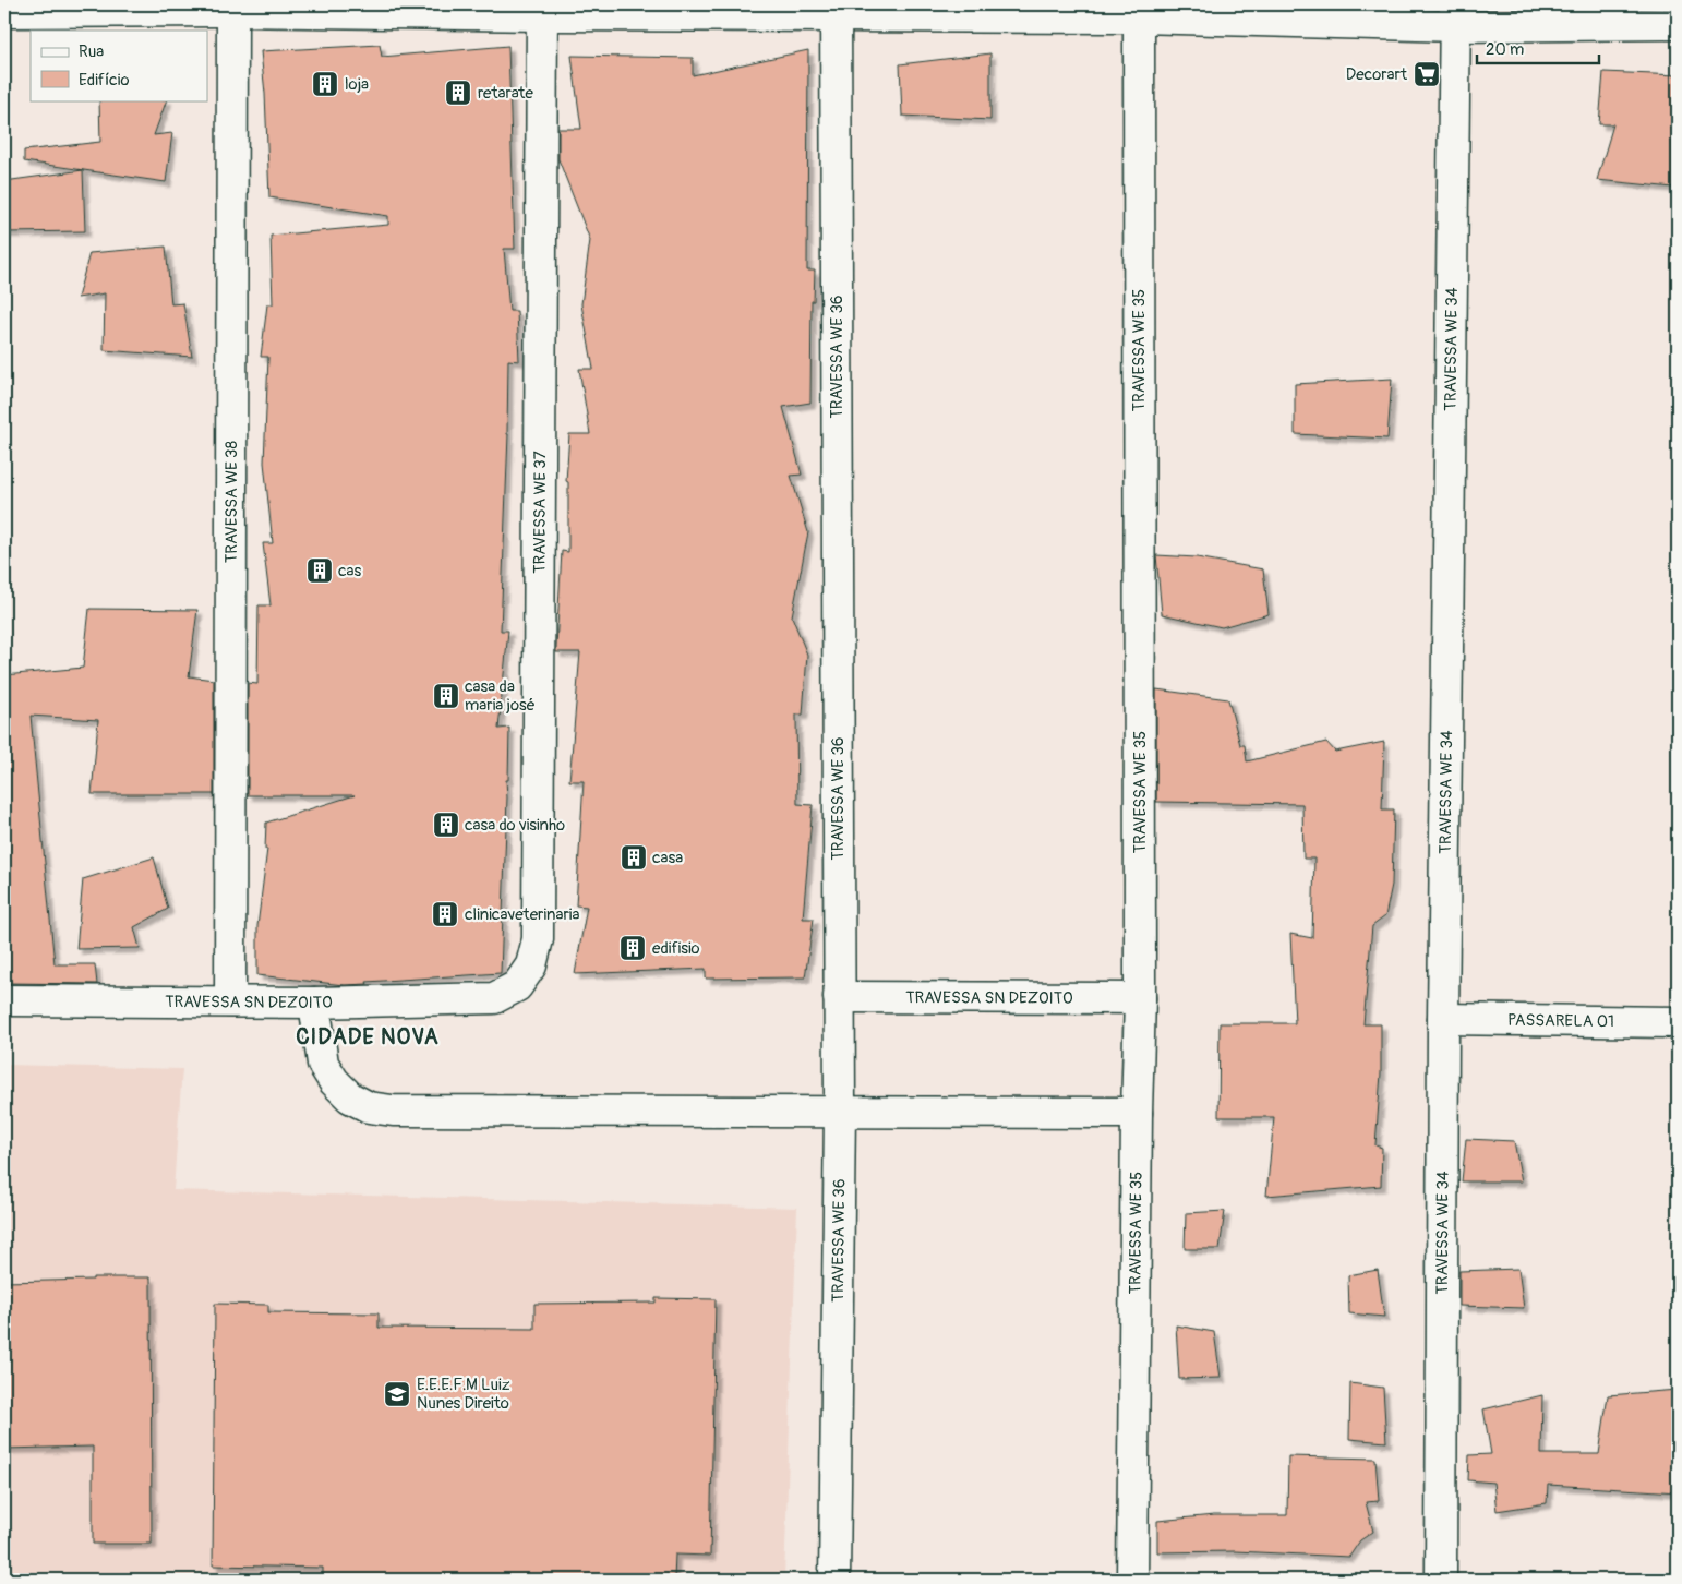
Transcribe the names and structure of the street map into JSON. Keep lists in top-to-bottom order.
{
  "streets": {
    "street": [
      "TRAVESSA WE 35",
      "TRAVESSA WE 34",
      "TRAVESSA WE 36",
      "TRAVESSA WE 38",
      "TRAVESSA WE 37",
      "TRAVESSA SN DEZOITO",
      "PASSARELA 01"
    ]
  },
  "crossings": [
    ["TRAVESSA WE 35", "TRAVESSA SN DEZOITO"],
    ["TRAVESSA WE 34", "PASSARELA 01"],
    ["TRAVESSA WE 36", "TRAVESSA SN DEZOITO"],
    ["TRAVESSA WE 38", "TRAVESSA SN DEZOITO"],
    ["TRAVESSA WE 37", "TRAVESSA SN DEZOITO"]
  ],
  "districts": ["CIDADE NOVA"],
  "places": {
    "supermarket": ["Decorart"],
    "building": [
      "loja",
      "retarate",
      "cas",
      "casa da maria josé",
      "casa do visinho",
      "casa",
      "clinicaveterinaria",
      "edifisio"
    ],
    "school or university": ["E.E.E.F.M Luiz Nunes Direito"]
  },
  "legend": ["Rua", "Edifício"],
  "scale_bar": "20 m"
}
